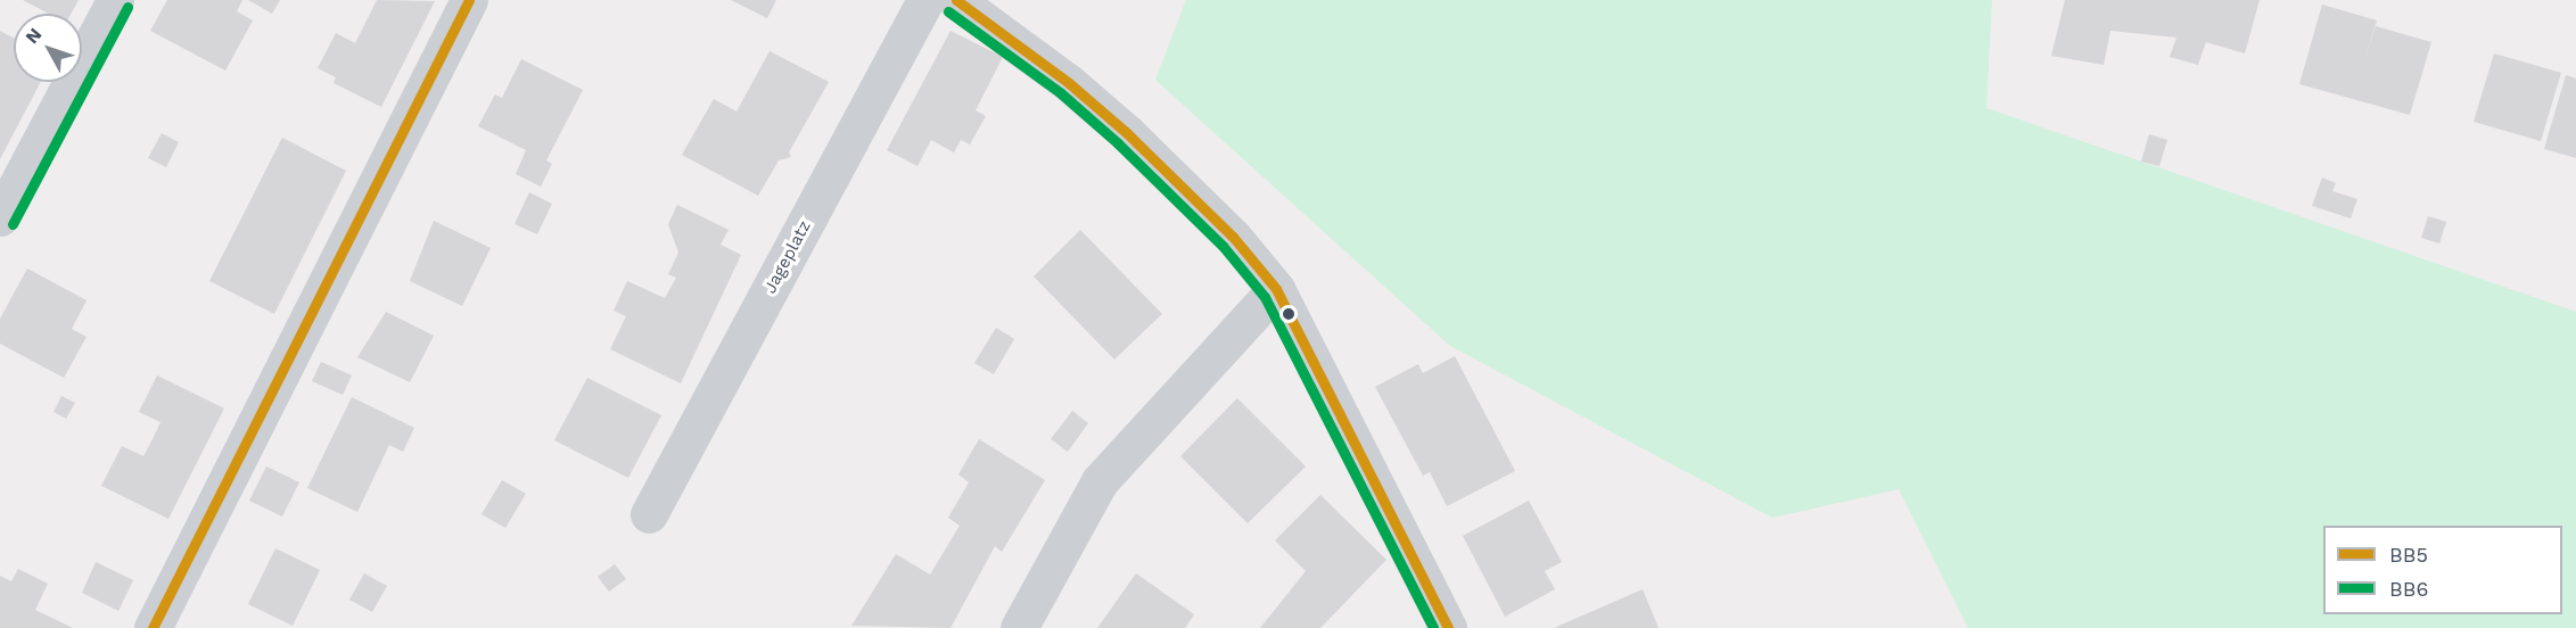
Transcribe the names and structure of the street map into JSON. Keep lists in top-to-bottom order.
{
  "streets": {
    "street": ["Jageplatz"]
  },
  "lines": ["transit line BB5", "transit line BB6"],
  "legend": ["BB5", "BB6"],
  "north": "top left"
}
